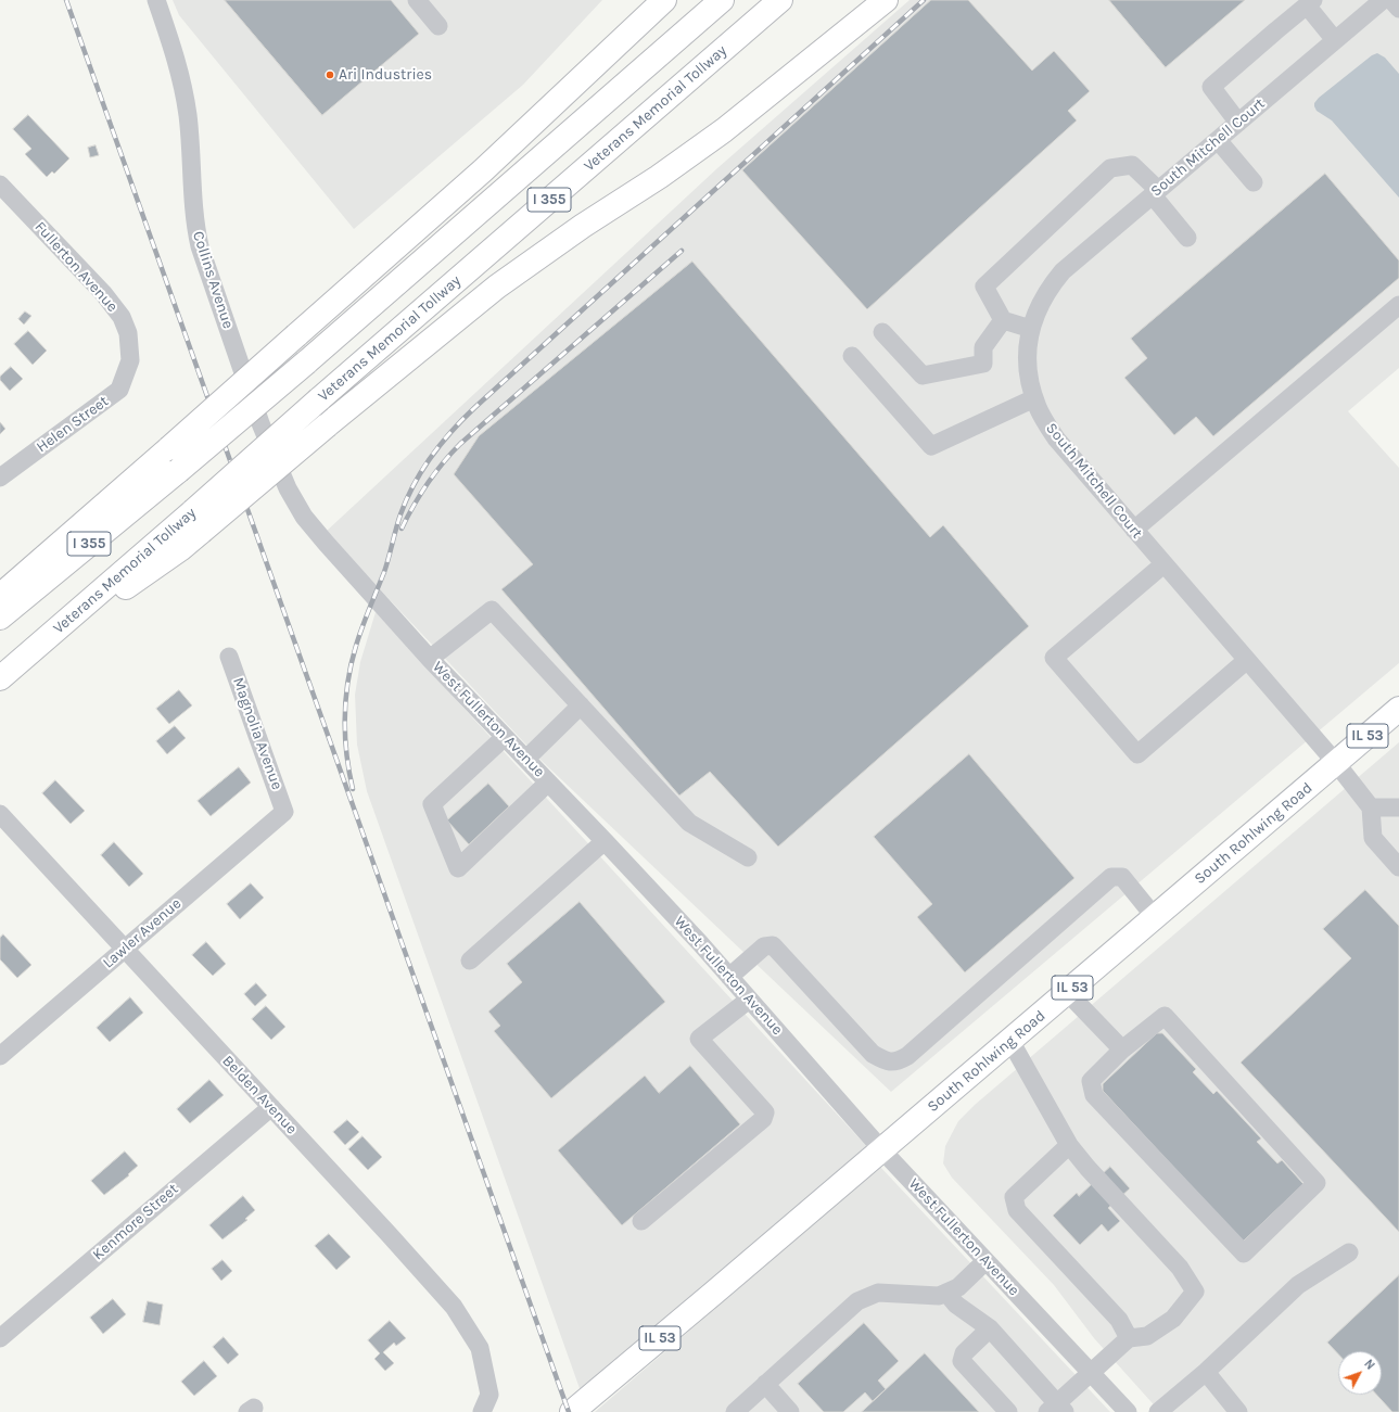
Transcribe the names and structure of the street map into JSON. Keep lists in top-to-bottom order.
{
  "streets": {
    "main road": [
      "Veterans Memorial Tollway",
      "I 355",
      "IL 53",
      "South Rohlwing Road"
    ],
    "street": [
      "South Mitchell Court",
      "Fullerton Avenue",
      "Collins Avenue",
      "Helen Street",
      "West Fullerton Avenue",
      "Magnolia Avenue",
      "Lawler Avenue",
      "Belden Avenue",
      "Kenmore Street"
    ]
  },
  "crossings": [
    ["South Mitchell Court", "South Rohlwing Road"],
    ["Fullerton Avenue", "Helen Street"],
    ["Collins Avenue", "West Fullerton Avenue"],
    ["West Fullerton Avenue", "South Rohlwing Road"],
    ["Magnolia Avenue", "Lawler Avenue"],
    ["Lawler Avenue", "Belden Avenue"],
    ["Belden Avenue", "Kenmore Street"]
  ],
  "places": ["Ari Industries"],
  "north": "top right"
}
